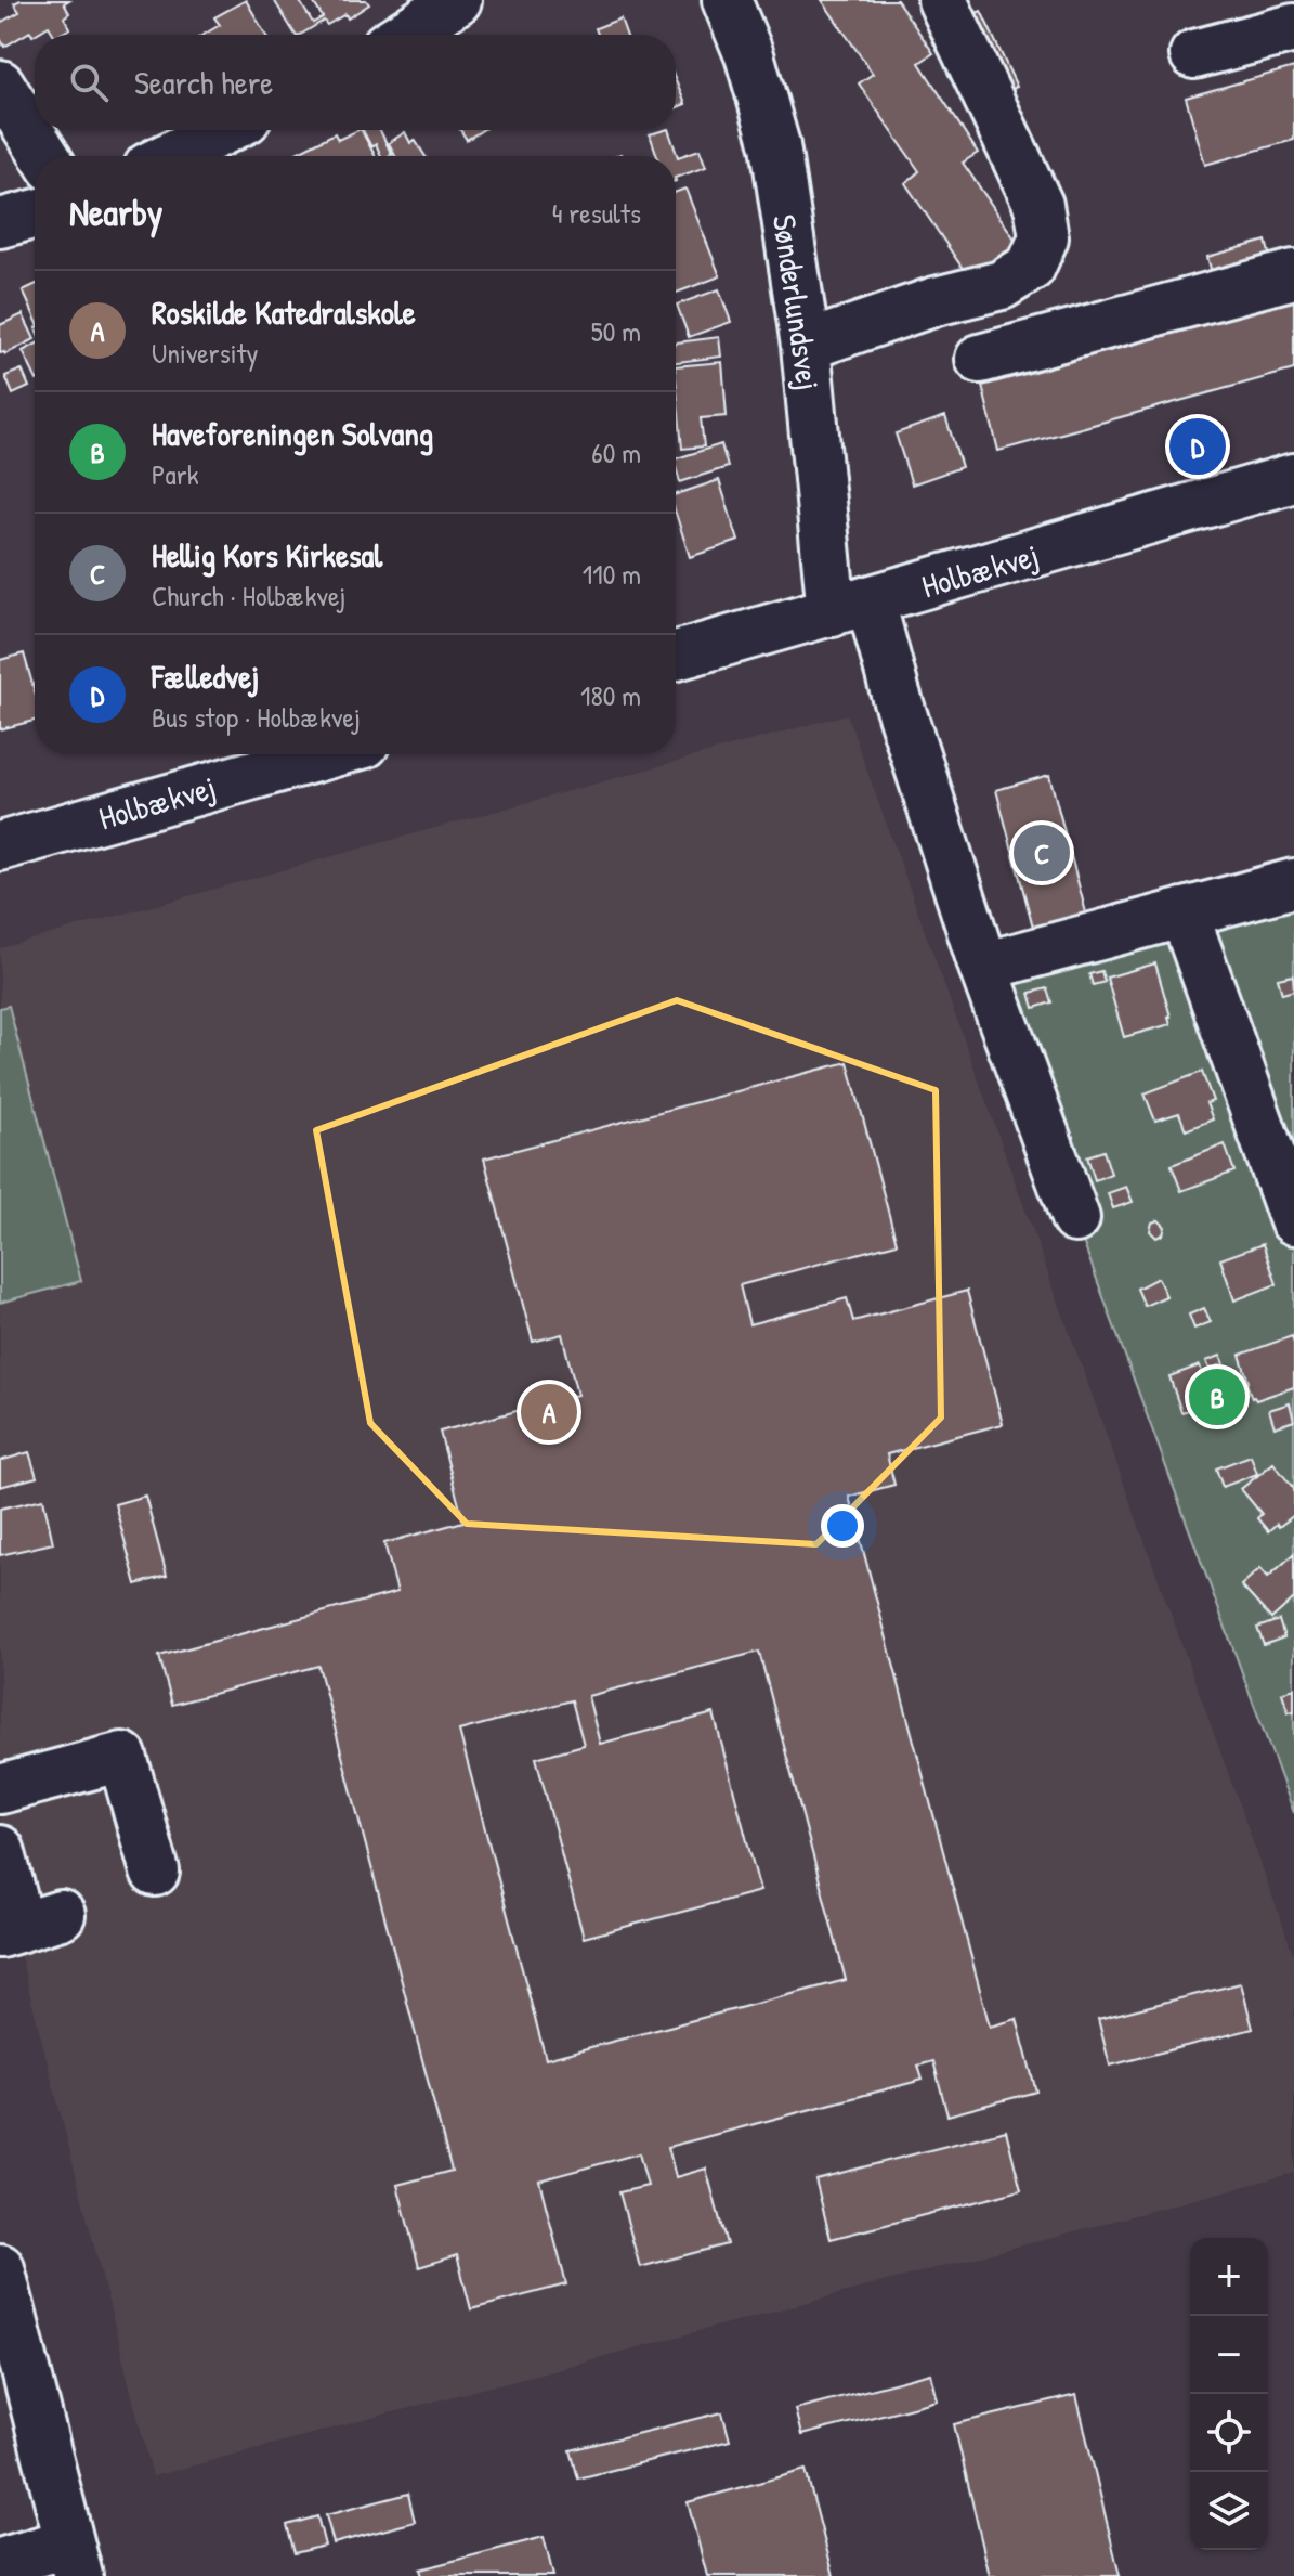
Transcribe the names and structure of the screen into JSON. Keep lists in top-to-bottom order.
{
  "streets": {
    "street": ["Sønderlundsvej", "Holbækvej"]
  },
  "crossings": [
    ["Sønderlundsvej", "Holbækvej"]
  ],
  "page": {
    "search": "Search here",
    "heading": ["Nearby", "4 results"],
    "list": [
      {
        "mark": "A",
        "name": "Roskilde Katedralskole",
        "note": "University",
        "value": "50 m"
      },
      {
        "mark": "B",
        "name": "Haveforeningen Solvang",
        "note": "Park",
        "value": "60 m"
      },
      {
        "mark": "C",
        "name": "Hellig Kors Kirkesal",
        "note": "Church · Holbækvej",
        "value": "110 m"
      },
      {
        "mark": "D",
        "name": "Fælledvej",
        "note": "Bus stop · Holbækvej",
        "value": "180 m"
      }
    ],
    "pins": [
      "D",
      "C",
      "B",
      "A"
    ],
    "map_buttons": ["+", "−"]
  }
}
